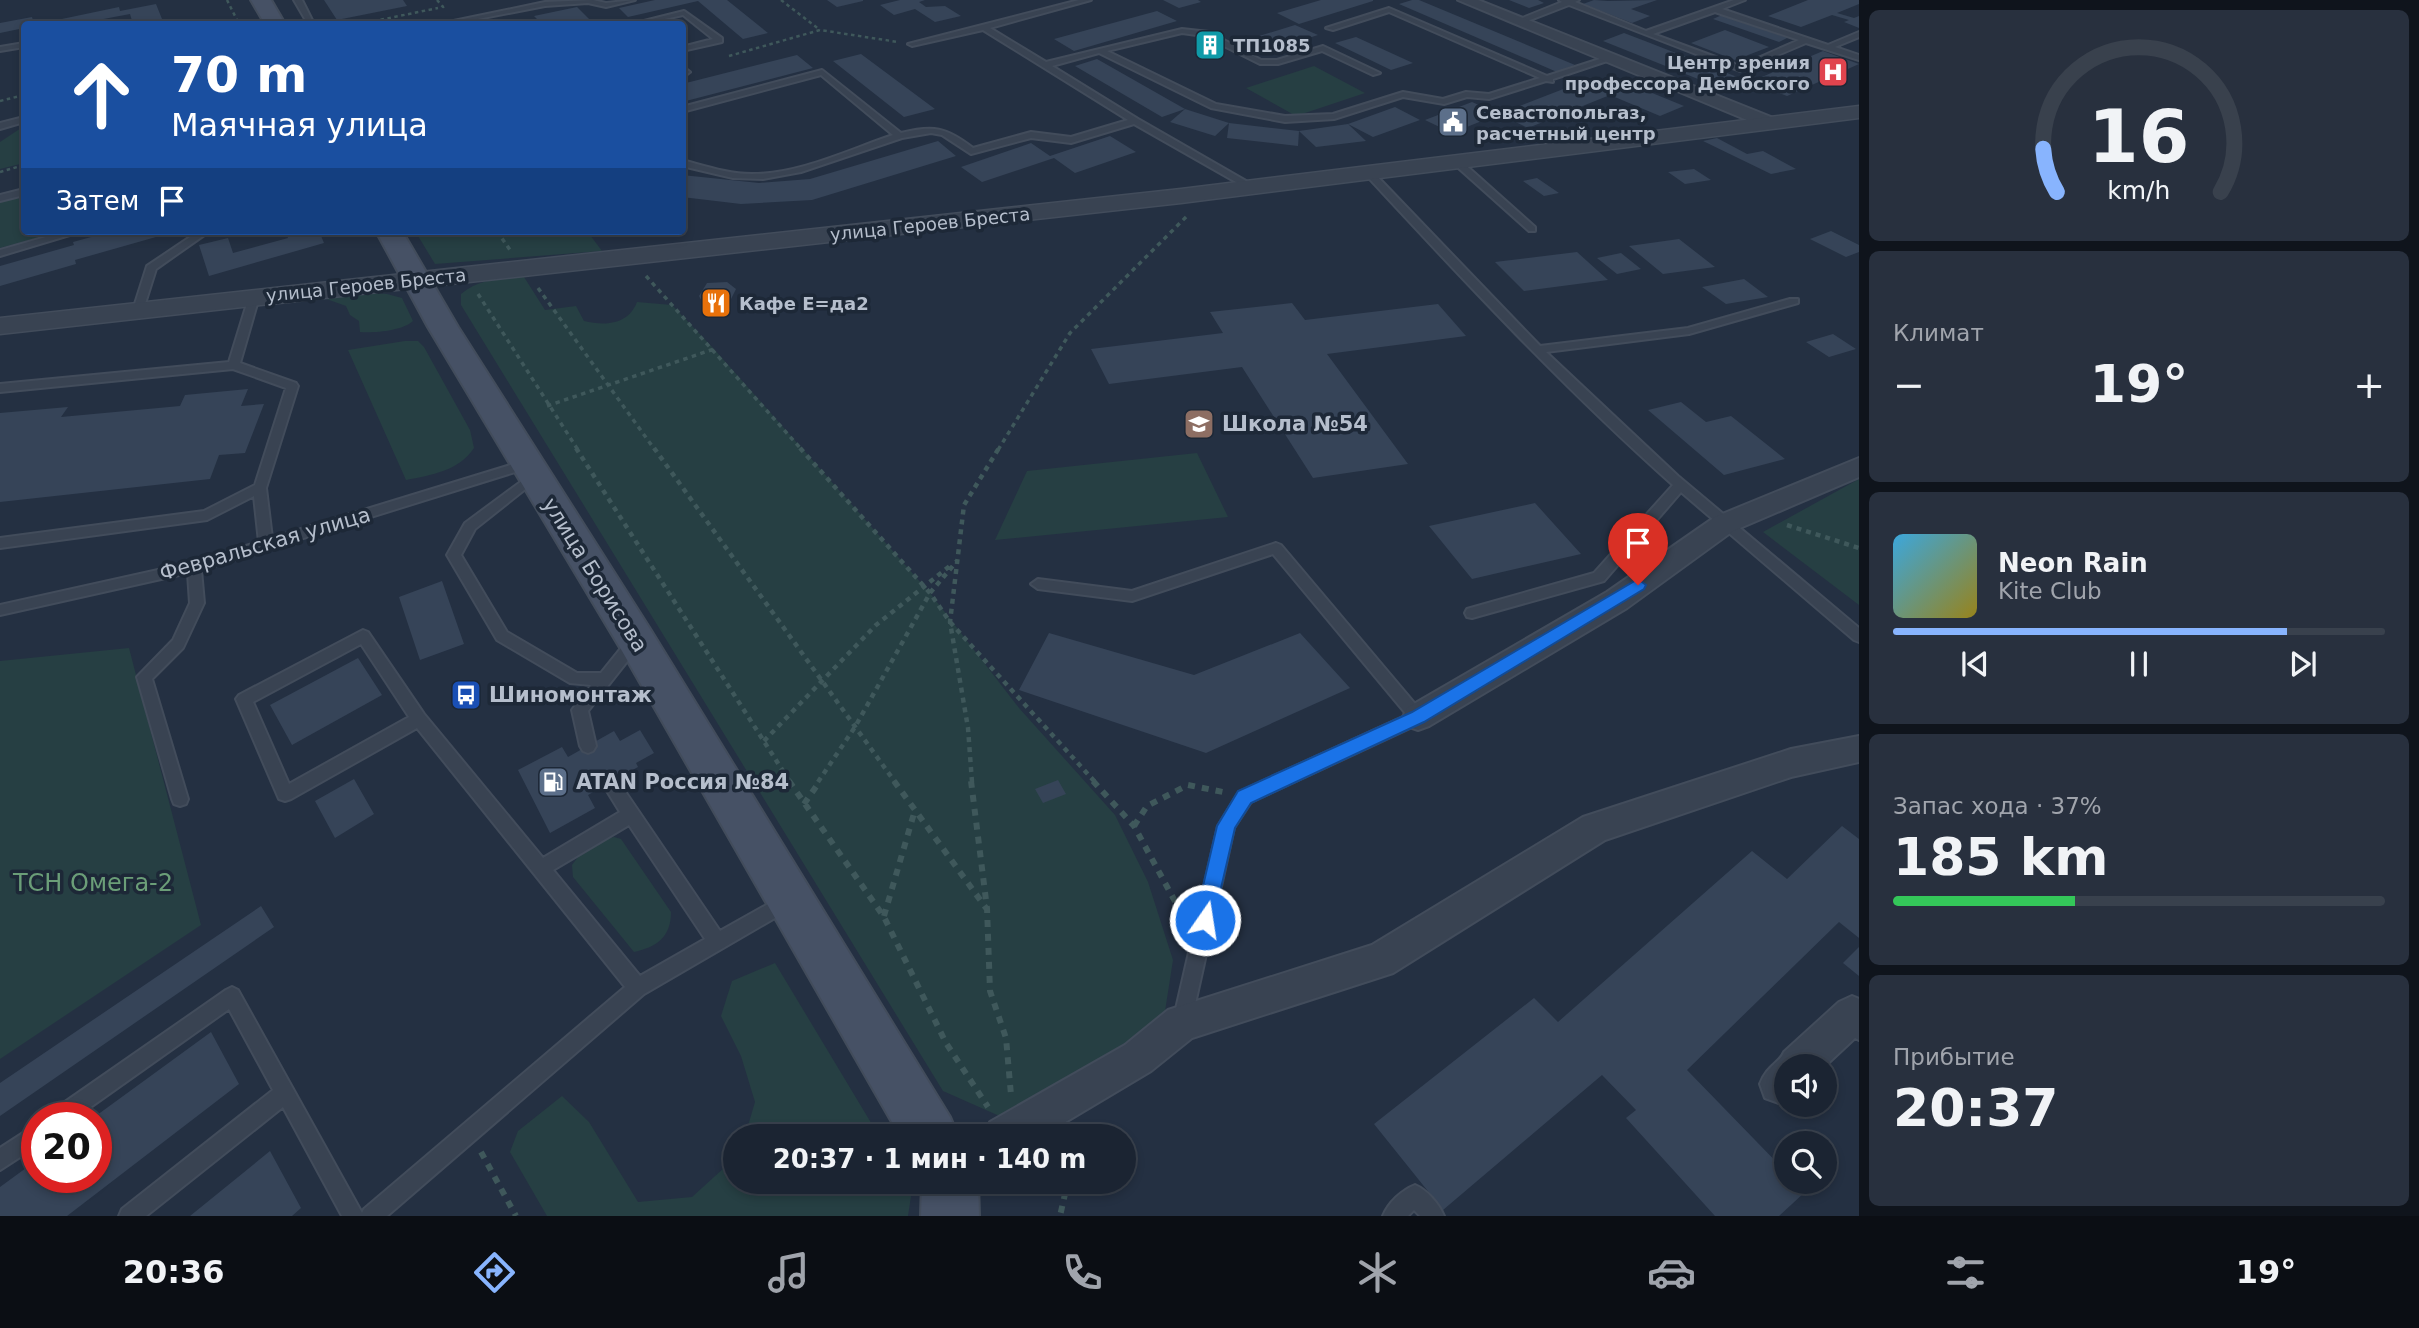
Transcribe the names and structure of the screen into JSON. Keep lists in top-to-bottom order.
{
  "streets": {
    "main road": ["улица Борисова"],
    "street": ["улица Героев Бреста"],
    "lane": ["Февральская улица"]
  },
  "crossings": [
    ["улица Героев Бреста", "улица Борисова"],
    ["Февральская улица", "улица Борисова"]
  ],
  "parks": ["ТСН Омега-2"],
  "places": {
    "building": ["ТП1085"],
    "hospital": ["Центр зрения профессора Дембского"],
    "public building": ["Севастопольгаз, расчетный центр"],
    "restaurant": ["Кафе Е=да2"],
    "school or university": ["Школа №54"],
    "bus stop": ["Шиномонтаж"],
    "fuel station": ["ATAN Россия №84"]
  },
  "page": {
    "turn": ["70 m", "Маячная улица"],
    "then": "Затем",
    "tile": [
      "Климат",
      ["Запас хода · 37%", "185 km"],
      ["Прибытие", "20:37"]
    ],
    "heat": ["−", "19°", "+"],
    "song": ["Neon Rain", "Kite Club"],
    "limit": "20",
    "trip": "20:37 · 1 мин · 140 m",
    "tabs": ["20:36", "19°"],
    "gauge": ["16", "km/h"]
  }
}
